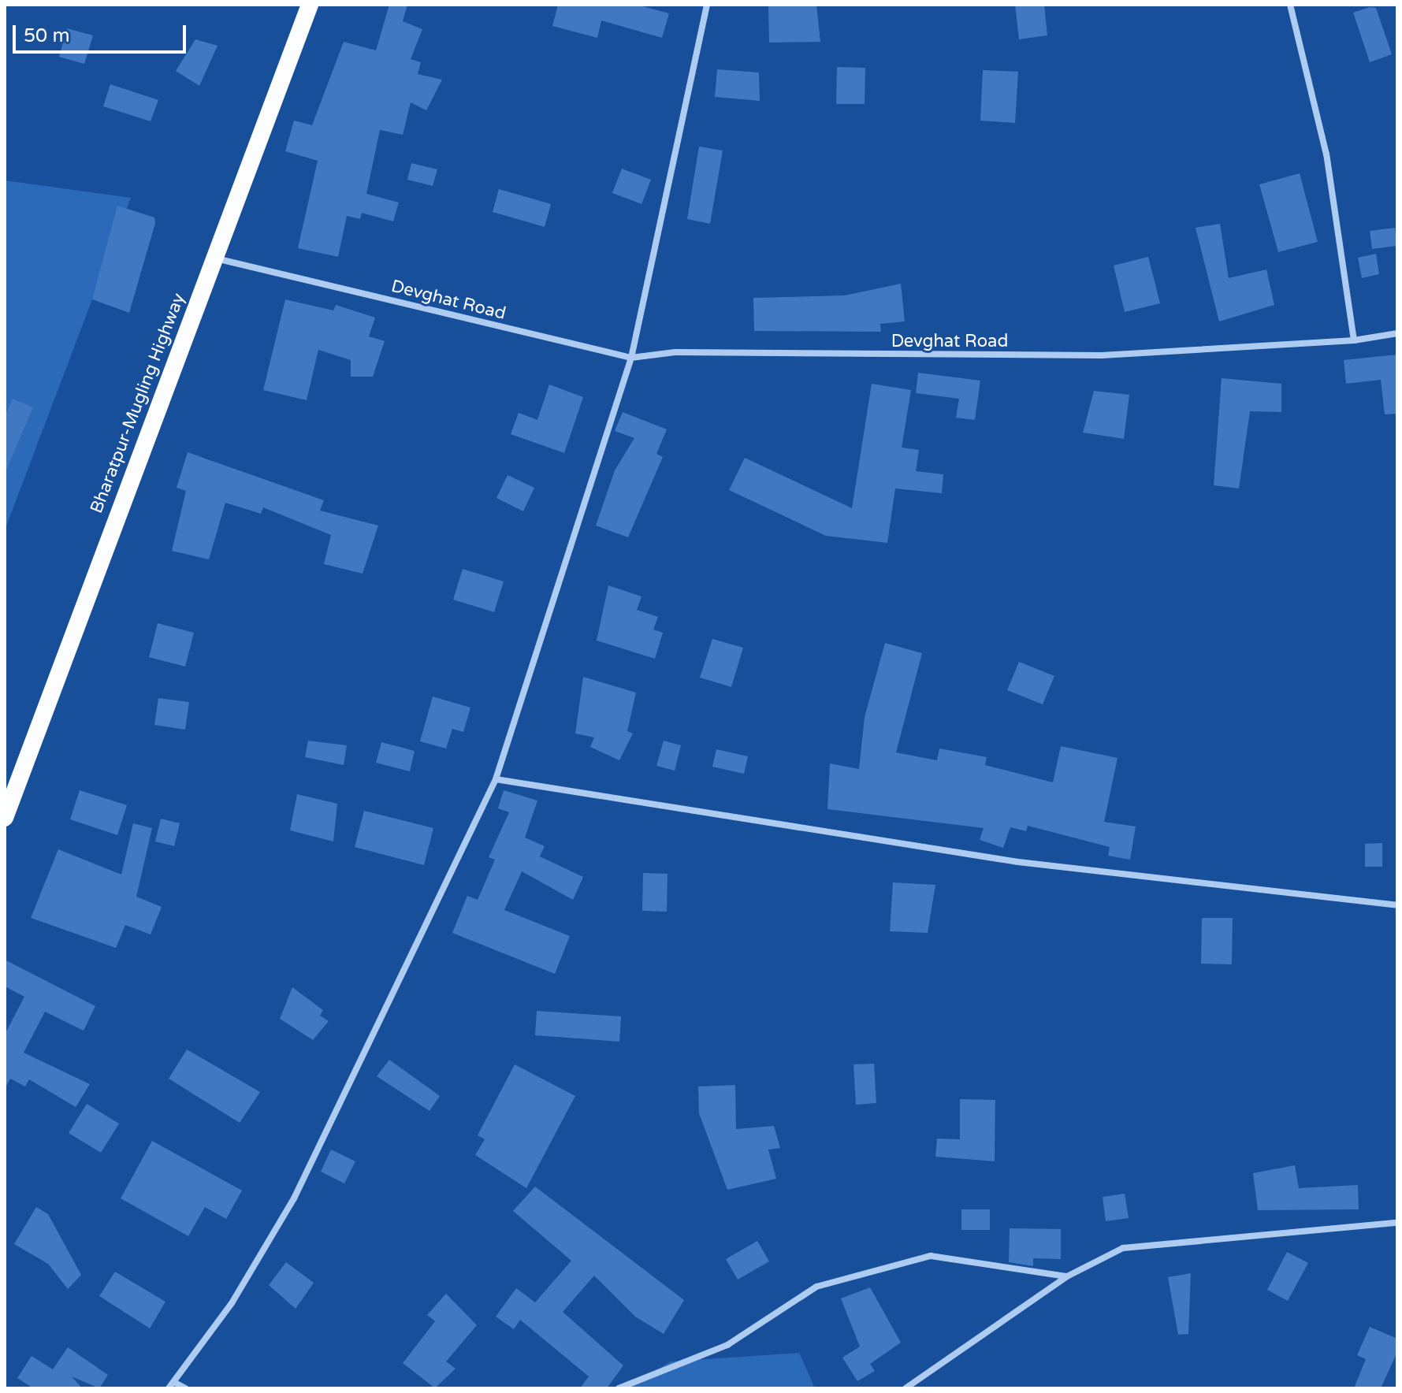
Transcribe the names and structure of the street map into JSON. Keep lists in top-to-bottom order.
{
  "streets": {
    "highway": ["Bharatpur-Mugling Highway"],
    "street": ["Devghat Road"]
  },
  "crossings": [
    ["Devghat Road", "Bharatpur-Mugling Highway"]
  ],
  "scale_bar": "50 m"
}
